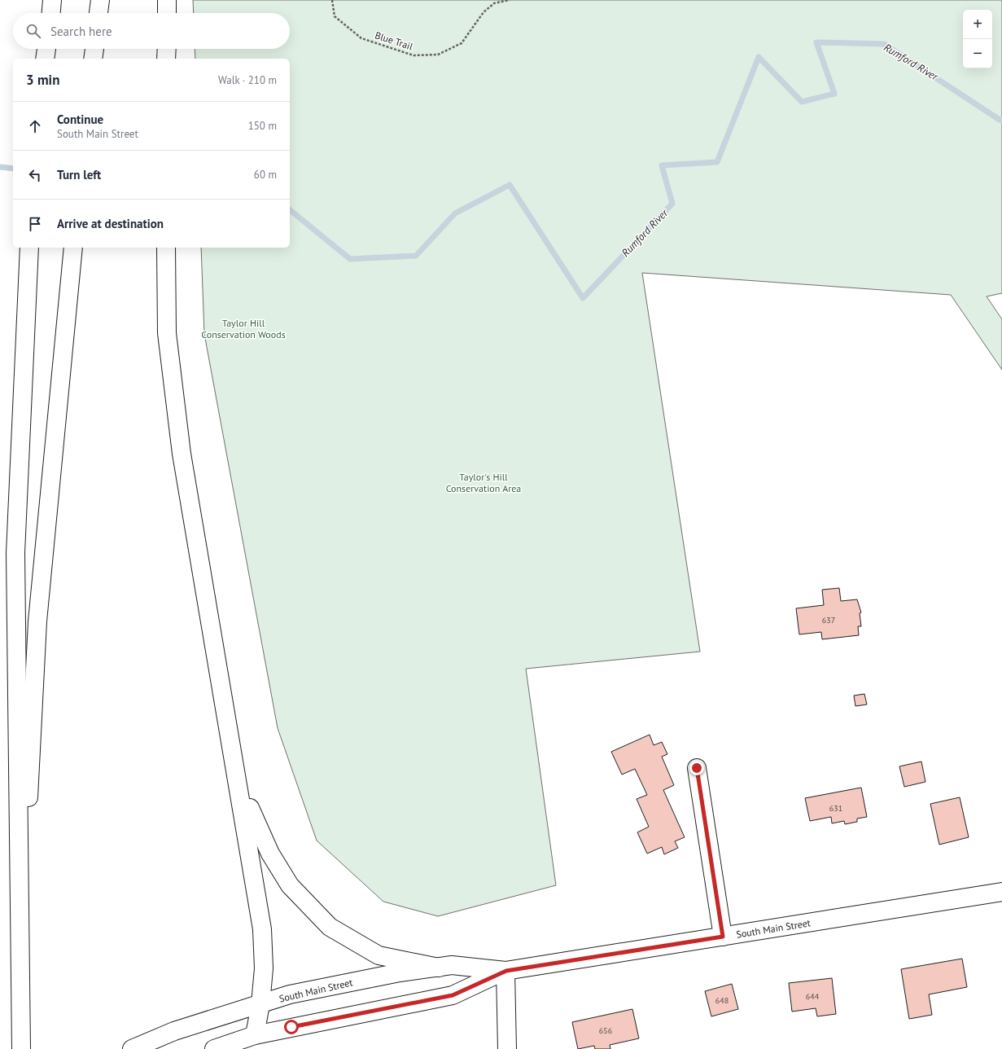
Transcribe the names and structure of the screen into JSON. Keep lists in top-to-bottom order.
{
  "streets": {
    "main road": ["South Main Street"],
    "path": ["Blue Trail"]
  },
  "water": ["Rumford River"],
  "parks": ["Taylor Hill Conservation Woods", "Taylor's Hill Conservation Area"],
  "house_numbers": [
    "637",
    "631",
    "644",
    "648",
    "656"
  ],
  "page": {
    "map_buttons": ["+", "−"],
    "search": "Search here",
    "heading": ["3 min", "Walk · 210 m"],
    "list": [
      ["Continue", "South Main Street", "150 m"],
      ["Turn left", "60 m"],
      "Arrive at destination"
    ]
  }
}
